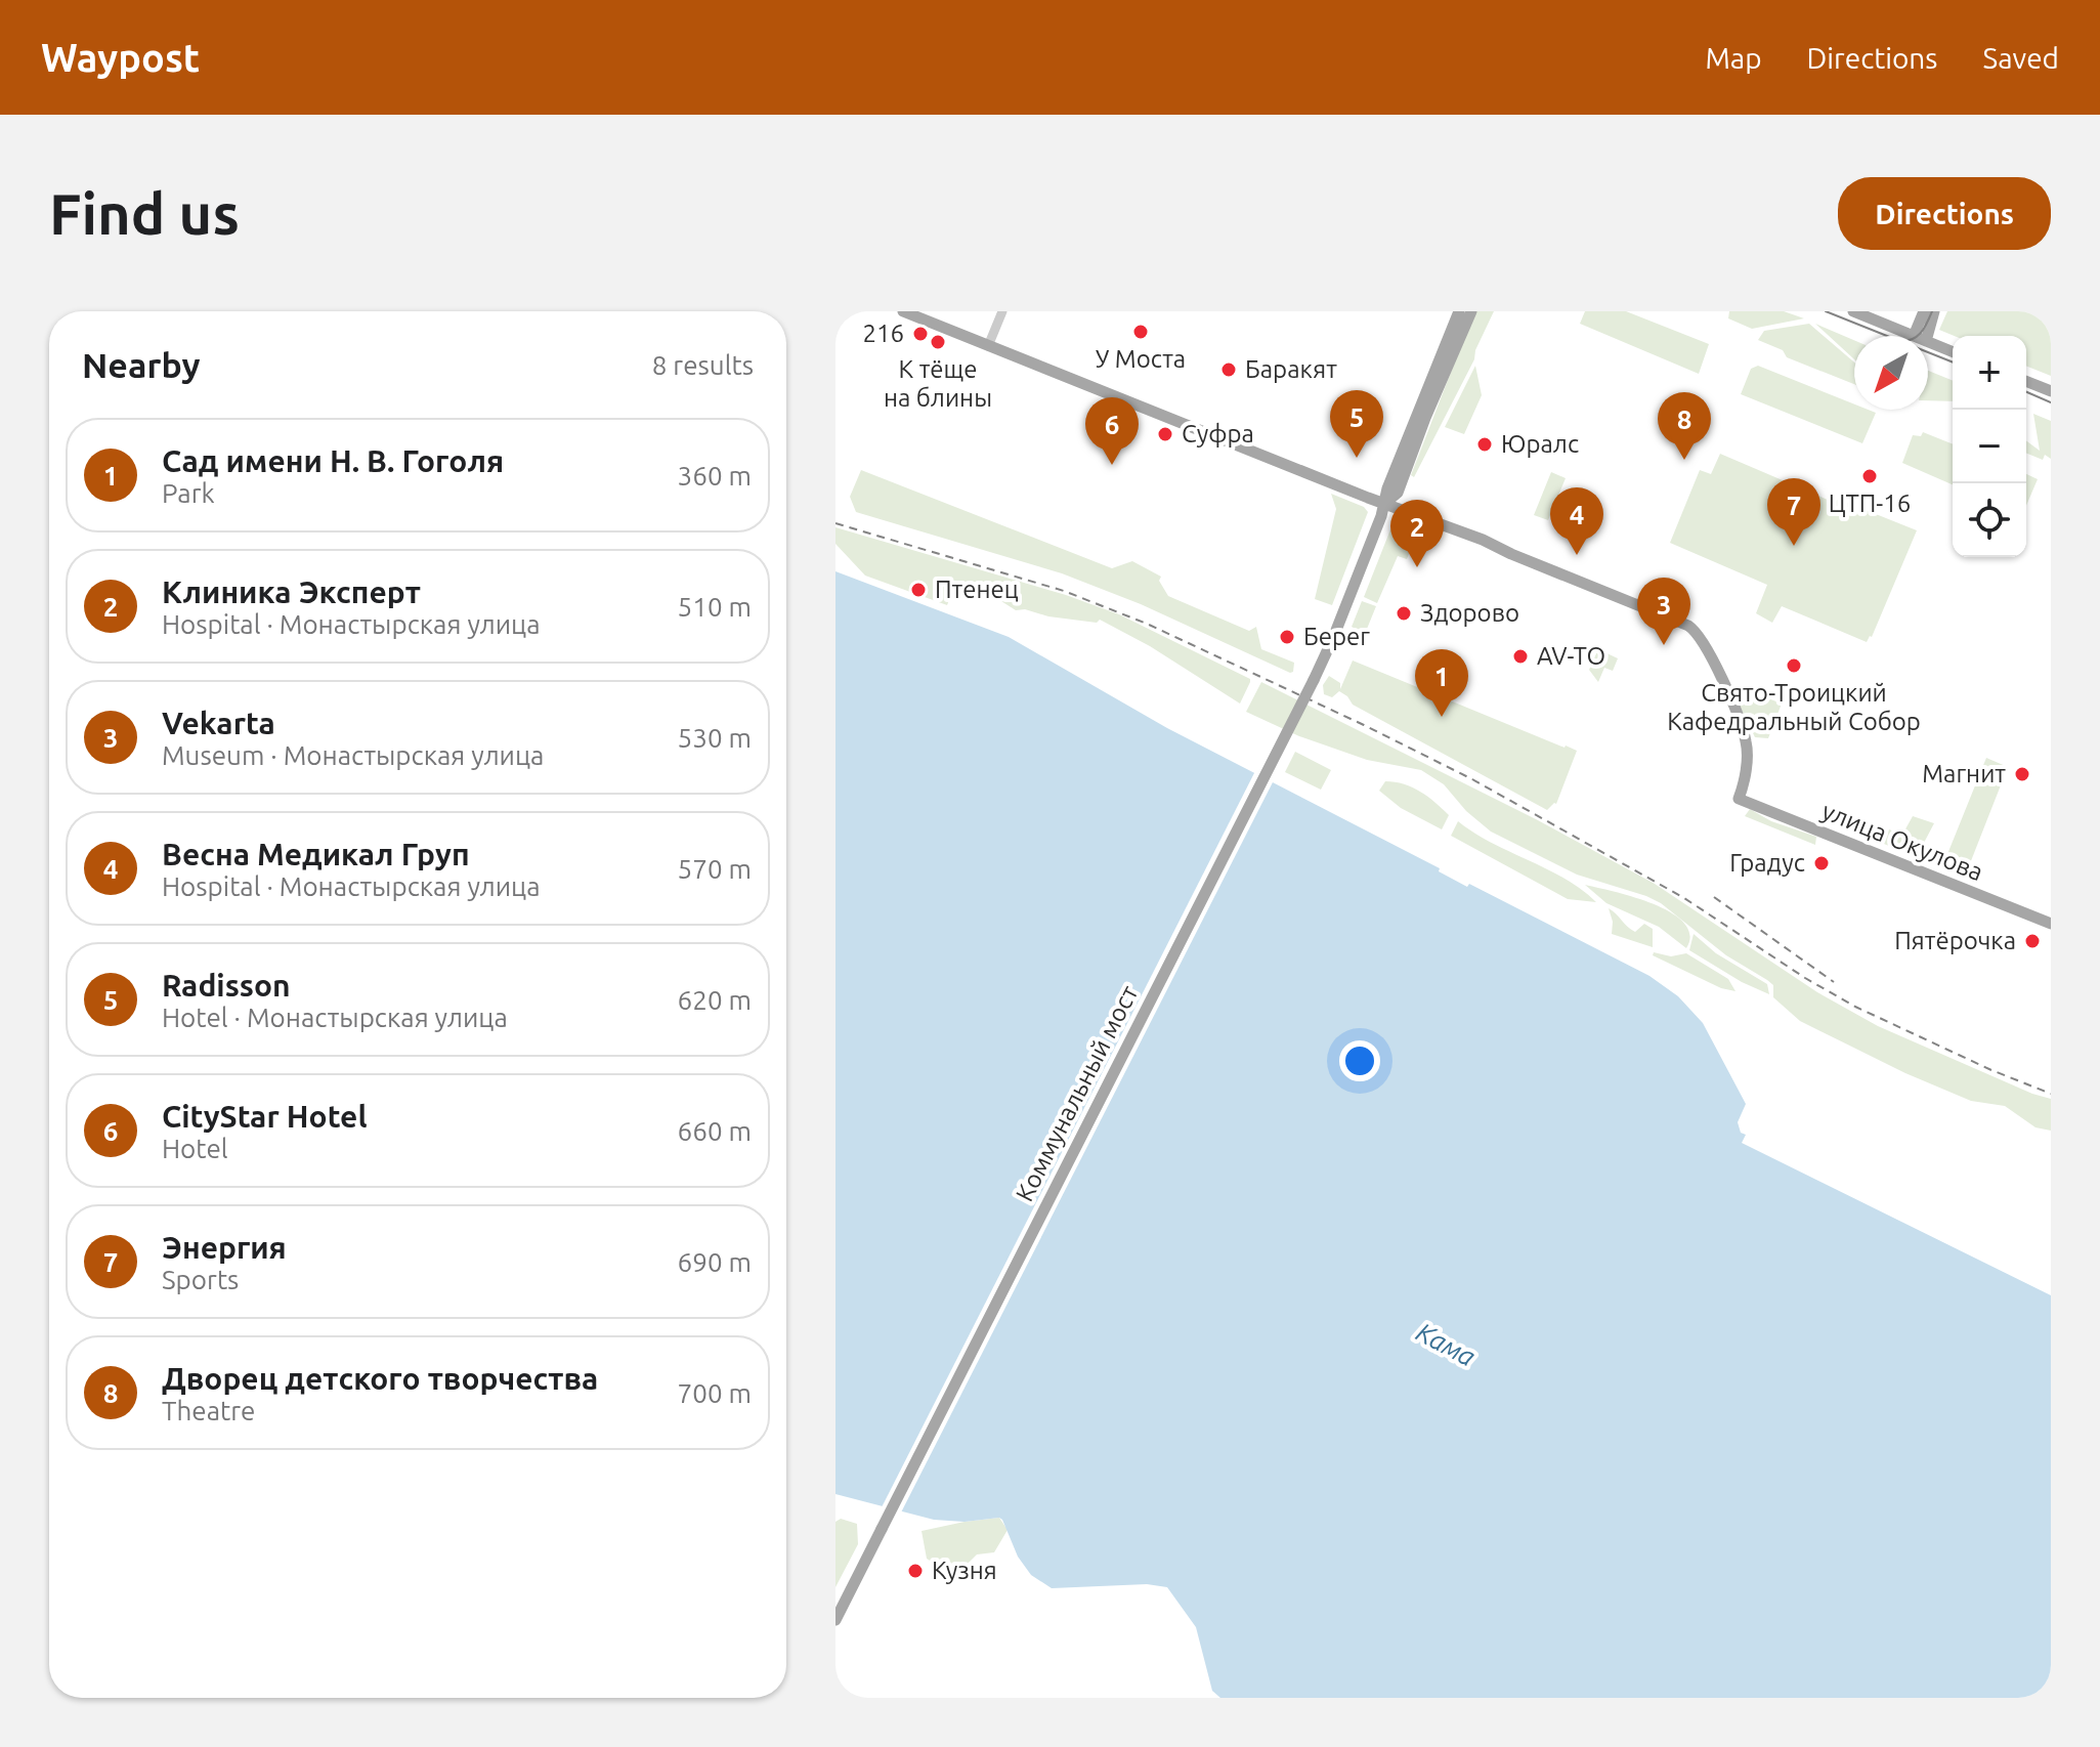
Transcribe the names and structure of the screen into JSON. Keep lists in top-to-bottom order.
{
  "streets": {
    "main road": ["улица Окулова", "Коммунальный мост"]
  },
  "crossings": [
    ["улица Окулова", "Коммунальный мост"]
  ],
  "water": ["Кама"],
  "places": [
    "У Моста",
    "216",
    "К тёще на блины",
    "Баракят",
    "Суфра",
    "Юралс",
    "ЦТП-16",
    "Птенец",
    "Здорово",
    "Берег",
    "AV-TO",
    "Свято-Троицкий Кафедральный Собор",
    "Магнит",
    "Градус",
    "Пятёрочка",
    "Кузня"
  ],
  "north": "bottom left",
  "page": {
    "header": "Waypost",
    "nav": ["Map", "Directions", "Saved"],
    "buttons": "Directions",
    "title": "Find us",
    "heading": ["Nearby", "8 results"],
    "map_buttons": ["+", "−"],
    "pins": [
      "5",
      "8",
      "6",
      "7",
      "4",
      "2",
      "3",
      "1"
    ],
    "list": [
      {
        "mark": "1",
        "name": "Сад имени Н. В. Гоголя",
        "note": "Park",
        "value": "360 m"
      },
      {
        "mark": "2",
        "name": "Клиника Эксперт",
        "note": "Hospital · Монастырская улица",
        "value": "510 m"
      },
      {
        "mark": "3",
        "name": "Vekarta",
        "note": "Museum · Монастырская улица",
        "value": "530 m"
      },
      {
        "mark": "4",
        "name": "Весна Медикал Груп",
        "note": "Hospital · Монастырская улица",
        "value": "570 m"
      },
      {
        "mark": "5",
        "name": "Radisson",
        "note": "Hotel · Монастырская улица",
        "value": "620 m"
      },
      {
        "mark": "6",
        "name": "CityStar Hotel",
        "note": "Hotel",
        "value": "660 m"
      },
      {
        "mark": "7",
        "name": "Энергия",
        "note": "Sports",
        "value": "690 m"
      },
      {
        "mark": "8",
        "name": "Дворец детского творчества",
        "note": "Theatre",
        "value": "700 m"
      }
    ]
  }
}
